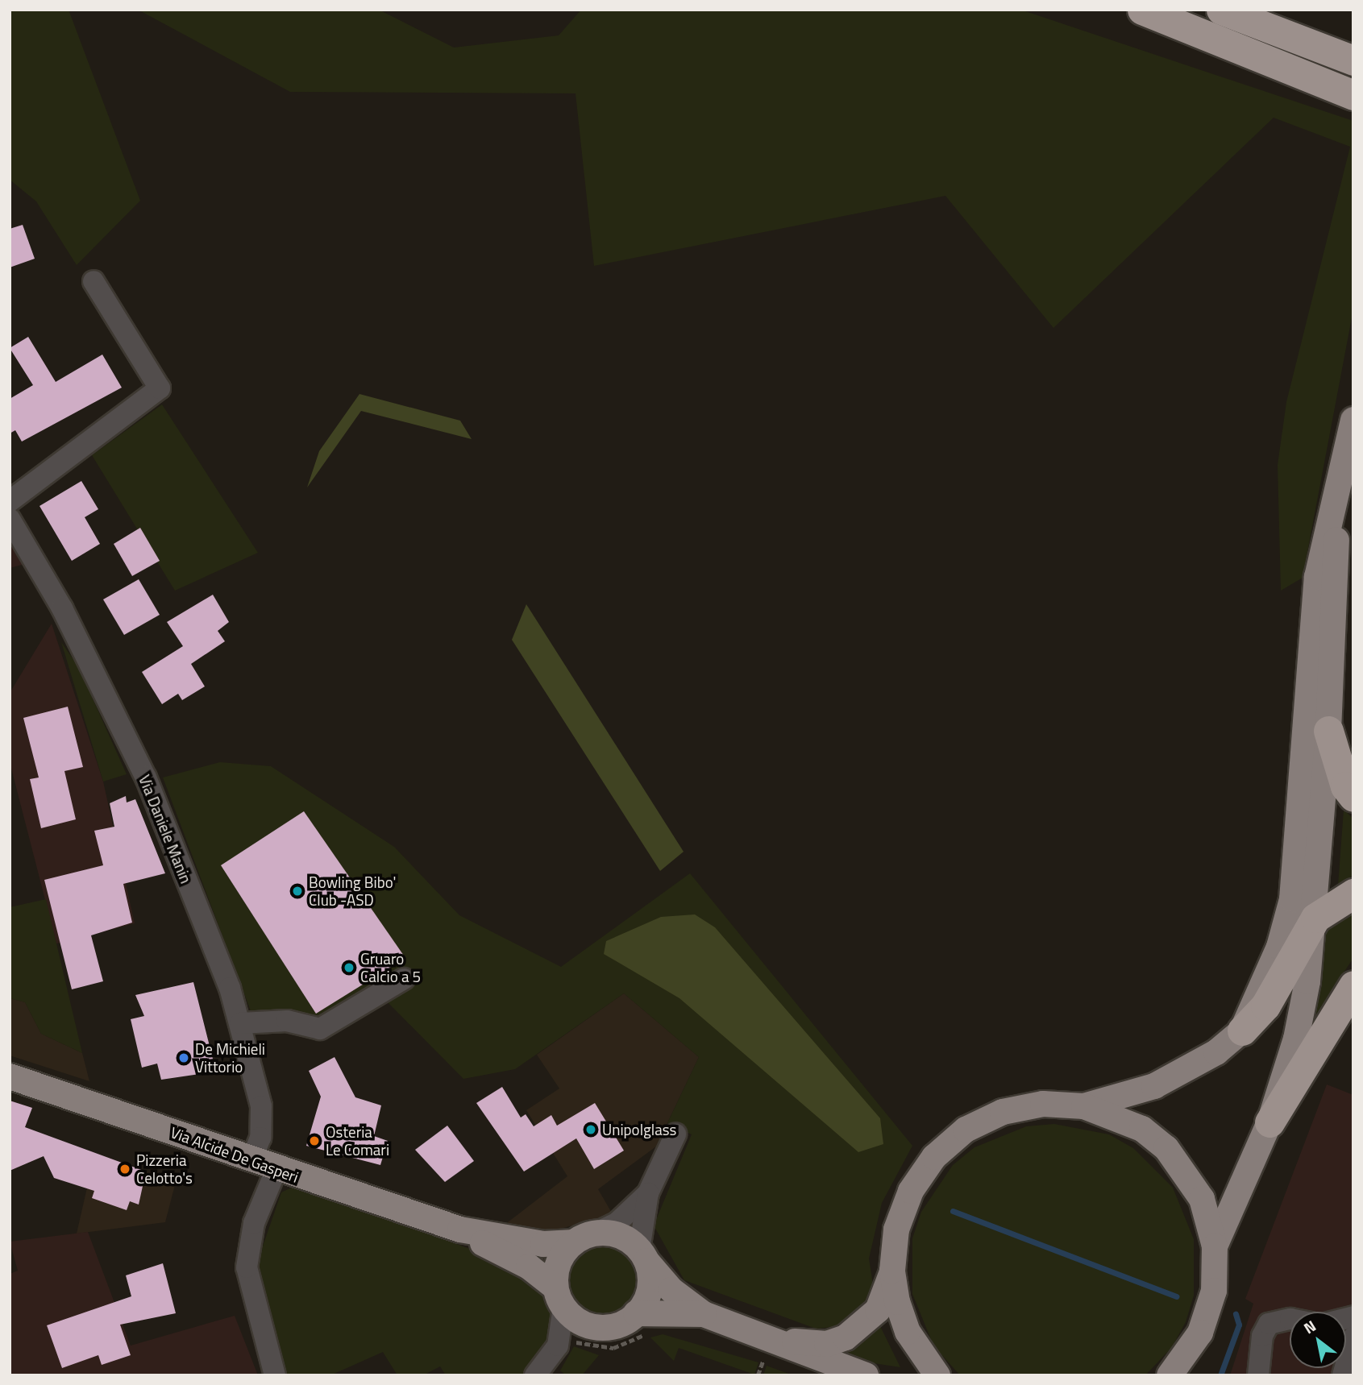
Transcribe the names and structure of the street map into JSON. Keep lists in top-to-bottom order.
{
  "streets": {
    "main road": ["Via Alcide De Gasperi"],
    "street": ["Via Daniele Manin"]
  },
  "crossings": [
    ["Via Daniele Manin", "Via Alcide De Gasperi"]
  ],
  "places": [
    "Bowling Bibo' Club -ASD",
    "Gruaro Calcio a 5",
    "De Michieli Vittorio",
    "Unipolglass",
    "Osteria Le Comari",
    "Pizzeria Celotto's"
  ],
  "north": "top left"
}
